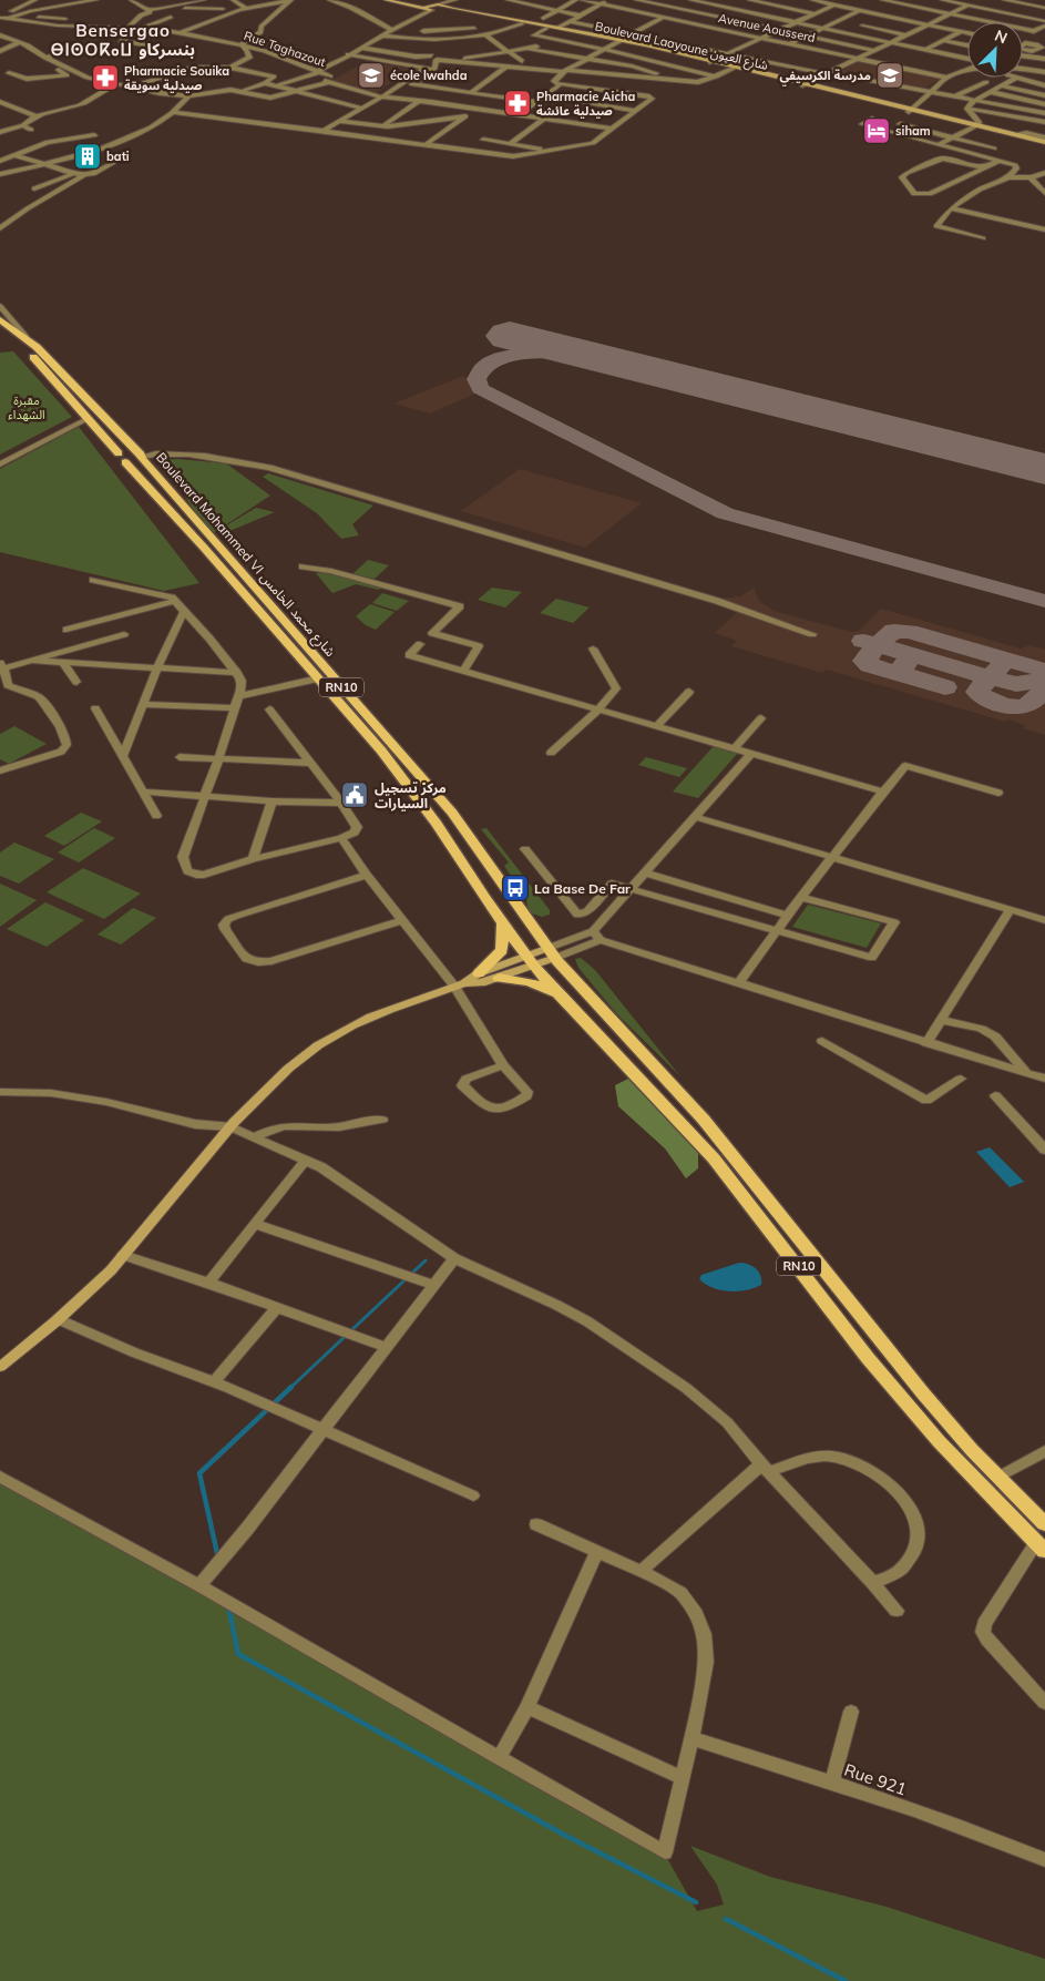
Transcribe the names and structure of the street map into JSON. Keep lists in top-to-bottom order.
{
  "streets": {
    "main road": ["Boulevard Mohammed VI شارع محمد الخامس", "RN10"],
    "street": [
      "Avenue Aousserd",
      "Boulevard Laayoune شارع العيون",
      "Rue Taghazout",
      "Rue 921"
    ]
  },
  "crossings": [
    ["Boulevard Mohammed VI شارع محمد الخامس", "RN10"]
  ],
  "districts": ["Bensergao ⴱⵏⵙⵔⴽⴰⵡ بنسركاو"],
  "parks": ["مقبرة الشهداء"],
  "places": {
    "school or university": ["école lwahda", "مدرسة الكرسيفي"],
    "pharmacy": ["Pharmacie Souika صيدلية سويقة", "Pharmacie Aicha صيدلية عائشة"],
    "hotel": ["siham"],
    "building": ["bati"],
    "public building": ["مركز تسجيل السيارات"],
    "bus stop": ["La Base De Far"]
  },
  "north": "top right"
}
